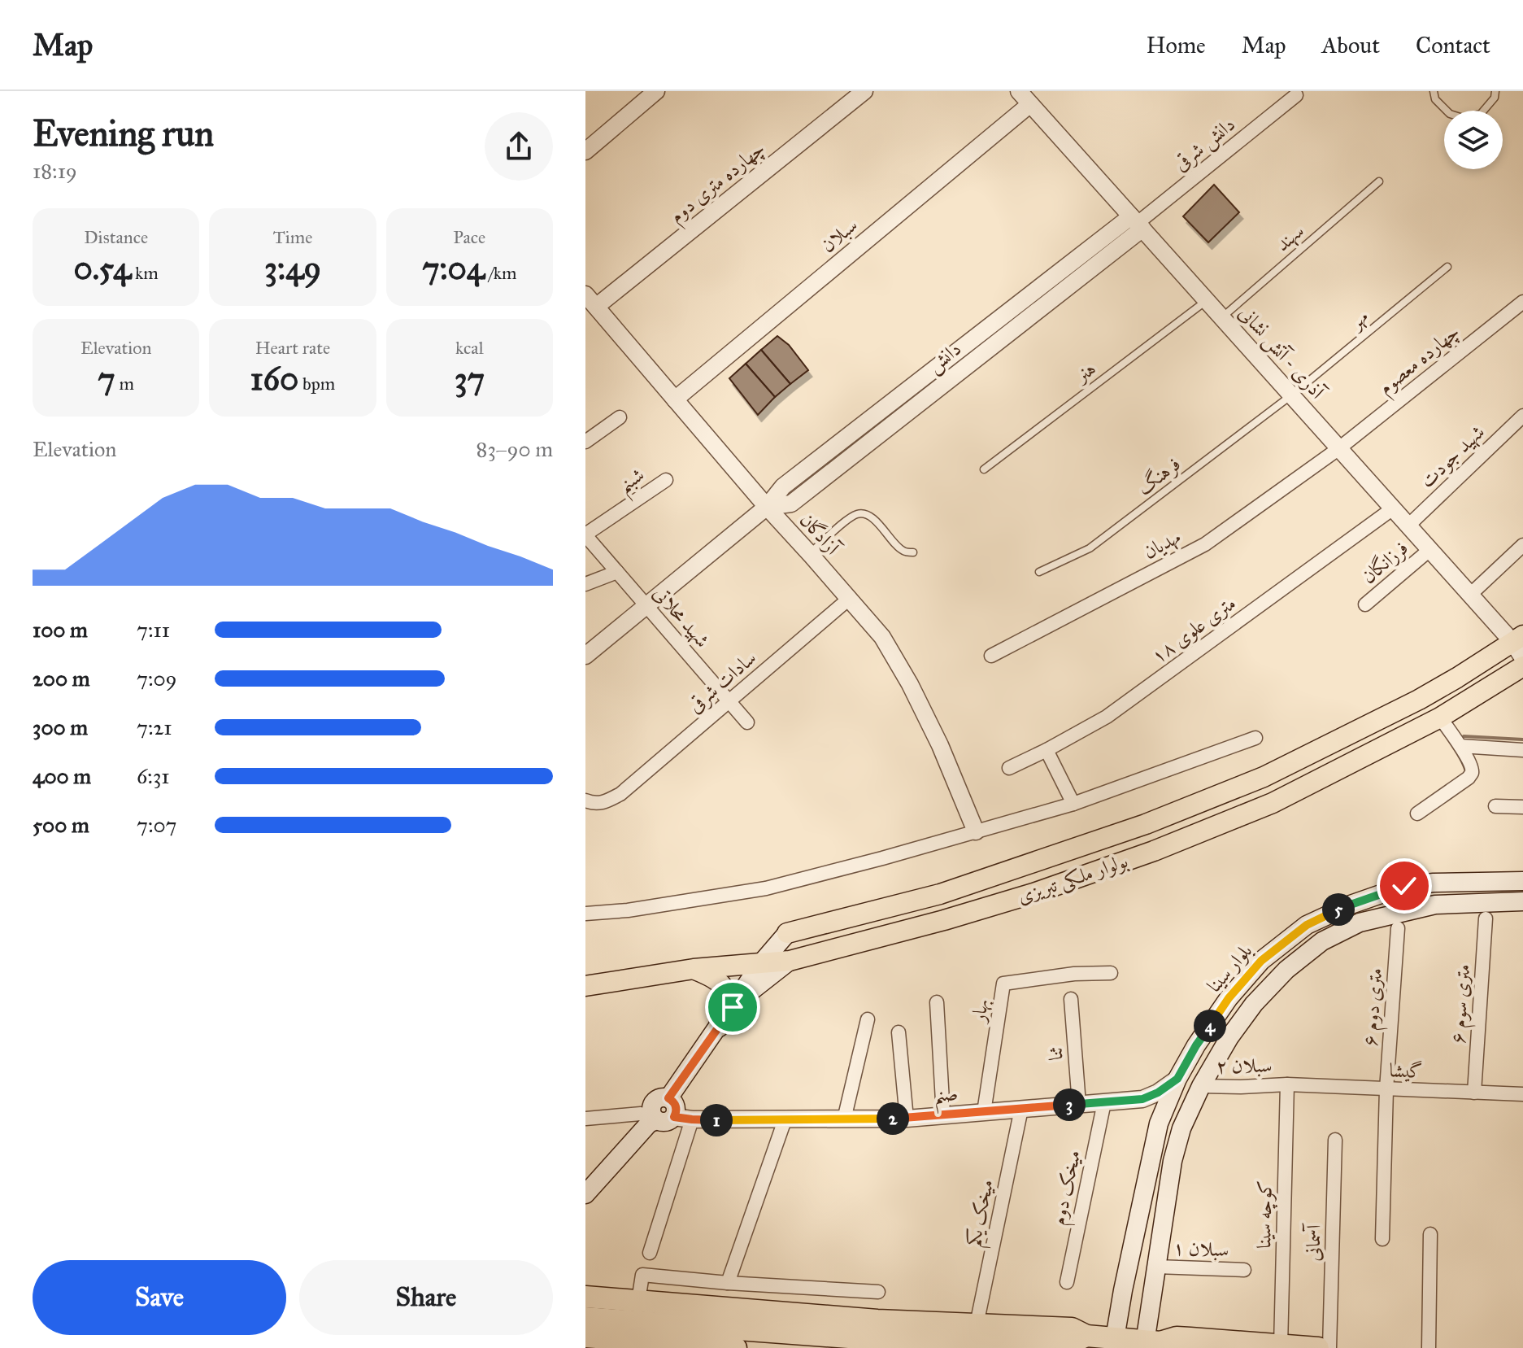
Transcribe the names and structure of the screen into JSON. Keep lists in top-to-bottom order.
{
  "streets": {
    "main road": ["بولوار ملکی تبریزی", "بلوار سینا"],
    "street": [
      "دانش شرقی",
      "چهارده متری دوم",
      "سبلان",
      "آذرى - آتش نشانى",
      "دانش",
      "چهارده معصوم",
      "شهید جودت",
      "شبنم",
      "آزادگان",
      "مهدیان",
      "فرزانگان",
      "شهید محلاتی",
      "۱۸ متری علوی",
      "سادات شرقی",
      "۶ متری سوم",
      "۶ متری دوم",
      "بهار",
      "ثنا",
      "سبلان ۲",
      "گیشا",
      "صنم",
      "میخک دوم",
      "میخک یکم",
      "کوچه سینا",
      "آسمانی",
      "سبلان ۱"
    ],
    "lane": [
      "سهند",
      "مهر",
      "هنر",
      "فرهنگ"
    ]
  },
  "crossings": [
    ["دانش شرقی", "آذرى - آتش نشانى"],
    ["دانش شرقی", "دانش"],
    ["چهارده متری دوم", "آزادگان"],
    ["سبلان", "آذرى - آتش نشانى"],
    ["سبلان", "آزادگان"],
    ["سهند", "آذرى - آتش نشانى"],
    ["مهر", "آذرى - آتش نشانى"],
    ["مهر", "فرهنگ"],
    ["آذرى - آتش نشانى", "دانش"],
    ["آذرى - آتش نشانى", "چهارده معصوم"],
    ["آذرى - آتش نشانى", "هنر"],
    ["آذرى - آتش نشانى", "شهید جودت"],
    ["آذرى - آتش نشانى", "فرهنگ"],
    ["آذرى - آتش نشانى", "مهدیان"],
    ["آذرى - آتش نشانى", "فرزانگان"],
    ["آذرى - آتش نشانى", "۱۸ متری علوی"],
    ["آذرى - آتش نشانى", "بولوار ملکی تبریزی"],
    ["دانش", "آزادگان"],
    ["دانش", "شهید محلاتی"],
    ["چهارده معصوم", "مهدیان"],
    ["شبنم", "شهید محلاتی"],
    ["آزادگان", "سادات شرقی"],
    ["شهید محلاتی", "سادات شرقی"],
    ["۶ متری سوم", "گیشا"],
    ["۶ متری دوم", "گیشا"],
    ["بهار", "صنم"],
    ["ثنا", "صنم"],
    ["سبلان ۲", "گیشا"],
    ["سبلان ۲", "کوچه سینا"],
    ["گیشا", "کوچه سینا"],
    ["صنم", "میخک دوم"],
    ["صنم", "میخک یکم"]
  ],
  "page": {
    "header": "Map",
    "nav": [
      "Home",
      "Map",
      "About",
      "Contact"
    ],
    "heading": ["Evening run", "18:19"],
    "stats": [
      ["Distance", "0.54 km"],
      ["Time", "3:49"],
      ["Pace", "7:04 /km"],
      ["Elevation", "7 m"],
      ["Heart rate", "160 bpm"],
      ["kcal", "37"]
    ],
    "chart": ["Elevation", "83–90 m"],
    "list": [
      {
        "name": "100 m",
        "note": "7:11"
      },
      {
        "name": "200 m",
        "note": "7:09"
      },
      {
        "name": "300 m",
        "note": "7:21"
      },
      {
        "name": "400 m",
        "note": "6:31"
      },
      {
        "name": "500 m",
        "note": "7:07"
      }
    ],
    "pins": [
      "5",
      "4",
      "3",
      "2",
      "1"
    ],
    "buttons": ["Save", "Share"]
  }
}
